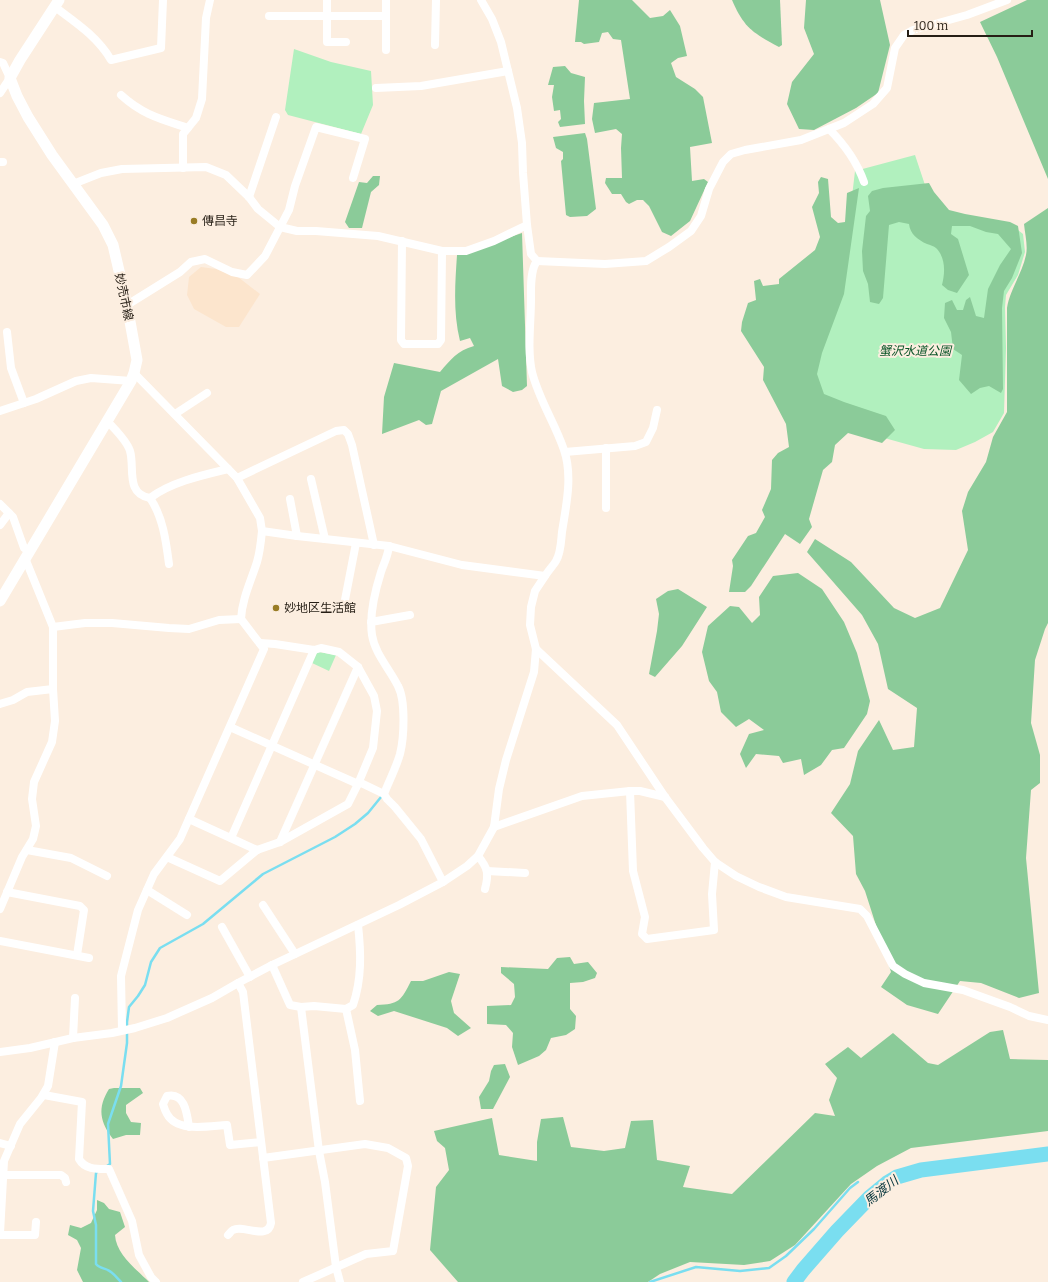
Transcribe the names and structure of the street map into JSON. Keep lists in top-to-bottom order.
{
  "streets": {
    "main road": ["妙売市線"]
  },
  "water": ["馬渡川"],
  "parks": ["蟹沢水道公園"],
  "places": ["傳昌寺", "妙地区生活館"],
  "scale_bar": "100 m"
}
